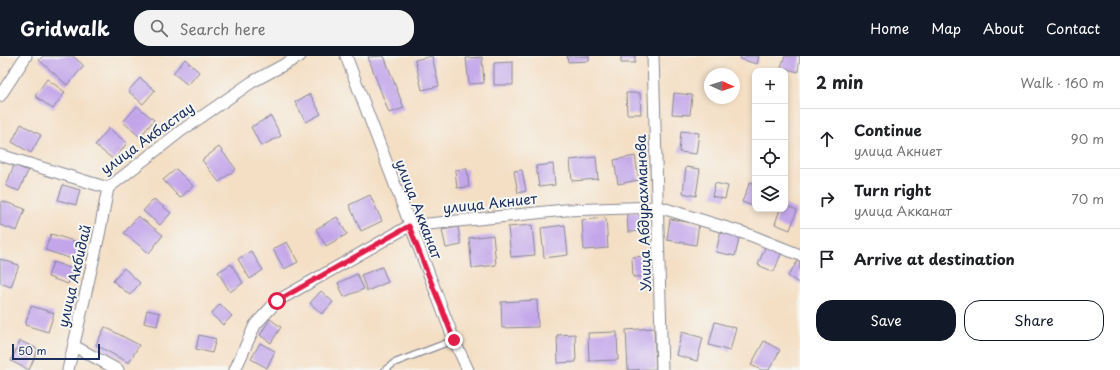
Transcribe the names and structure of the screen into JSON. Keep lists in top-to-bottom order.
{
  "streets": {
    "street": [
      "улица Акбастау",
      "улица Акниет",
      "улица Акканат",
      "Улица Абдурахманова",
      "улица Акбидай"
    ]
  },
  "crossings": [
    ["улица Акбастау", "улица Акбидай"],
    ["улица Акниет", "улица Акканат"],
    ["улица Акниет", "Улица Абдурахманова"]
  ],
  "scale_bar": "50 m",
  "north": "right",
  "page": {
    "header": "Gridwalk",
    "search": "Search here",
    "nav": [
      "Home",
      "Map",
      "About",
      "Contact"
    ],
    "heading": ["2 min", "Walk · 160 m"],
    "map_buttons": ["+", "−"],
    "list": [
      ["Continue", "улица Акниет", "90 m"],
      ["Turn right", "улица Акканат", "70 m"],
      "Arrive at destination"
    ],
    "buttons": ["Save", "Share"],
    "scale": "50 m"
  }
}
